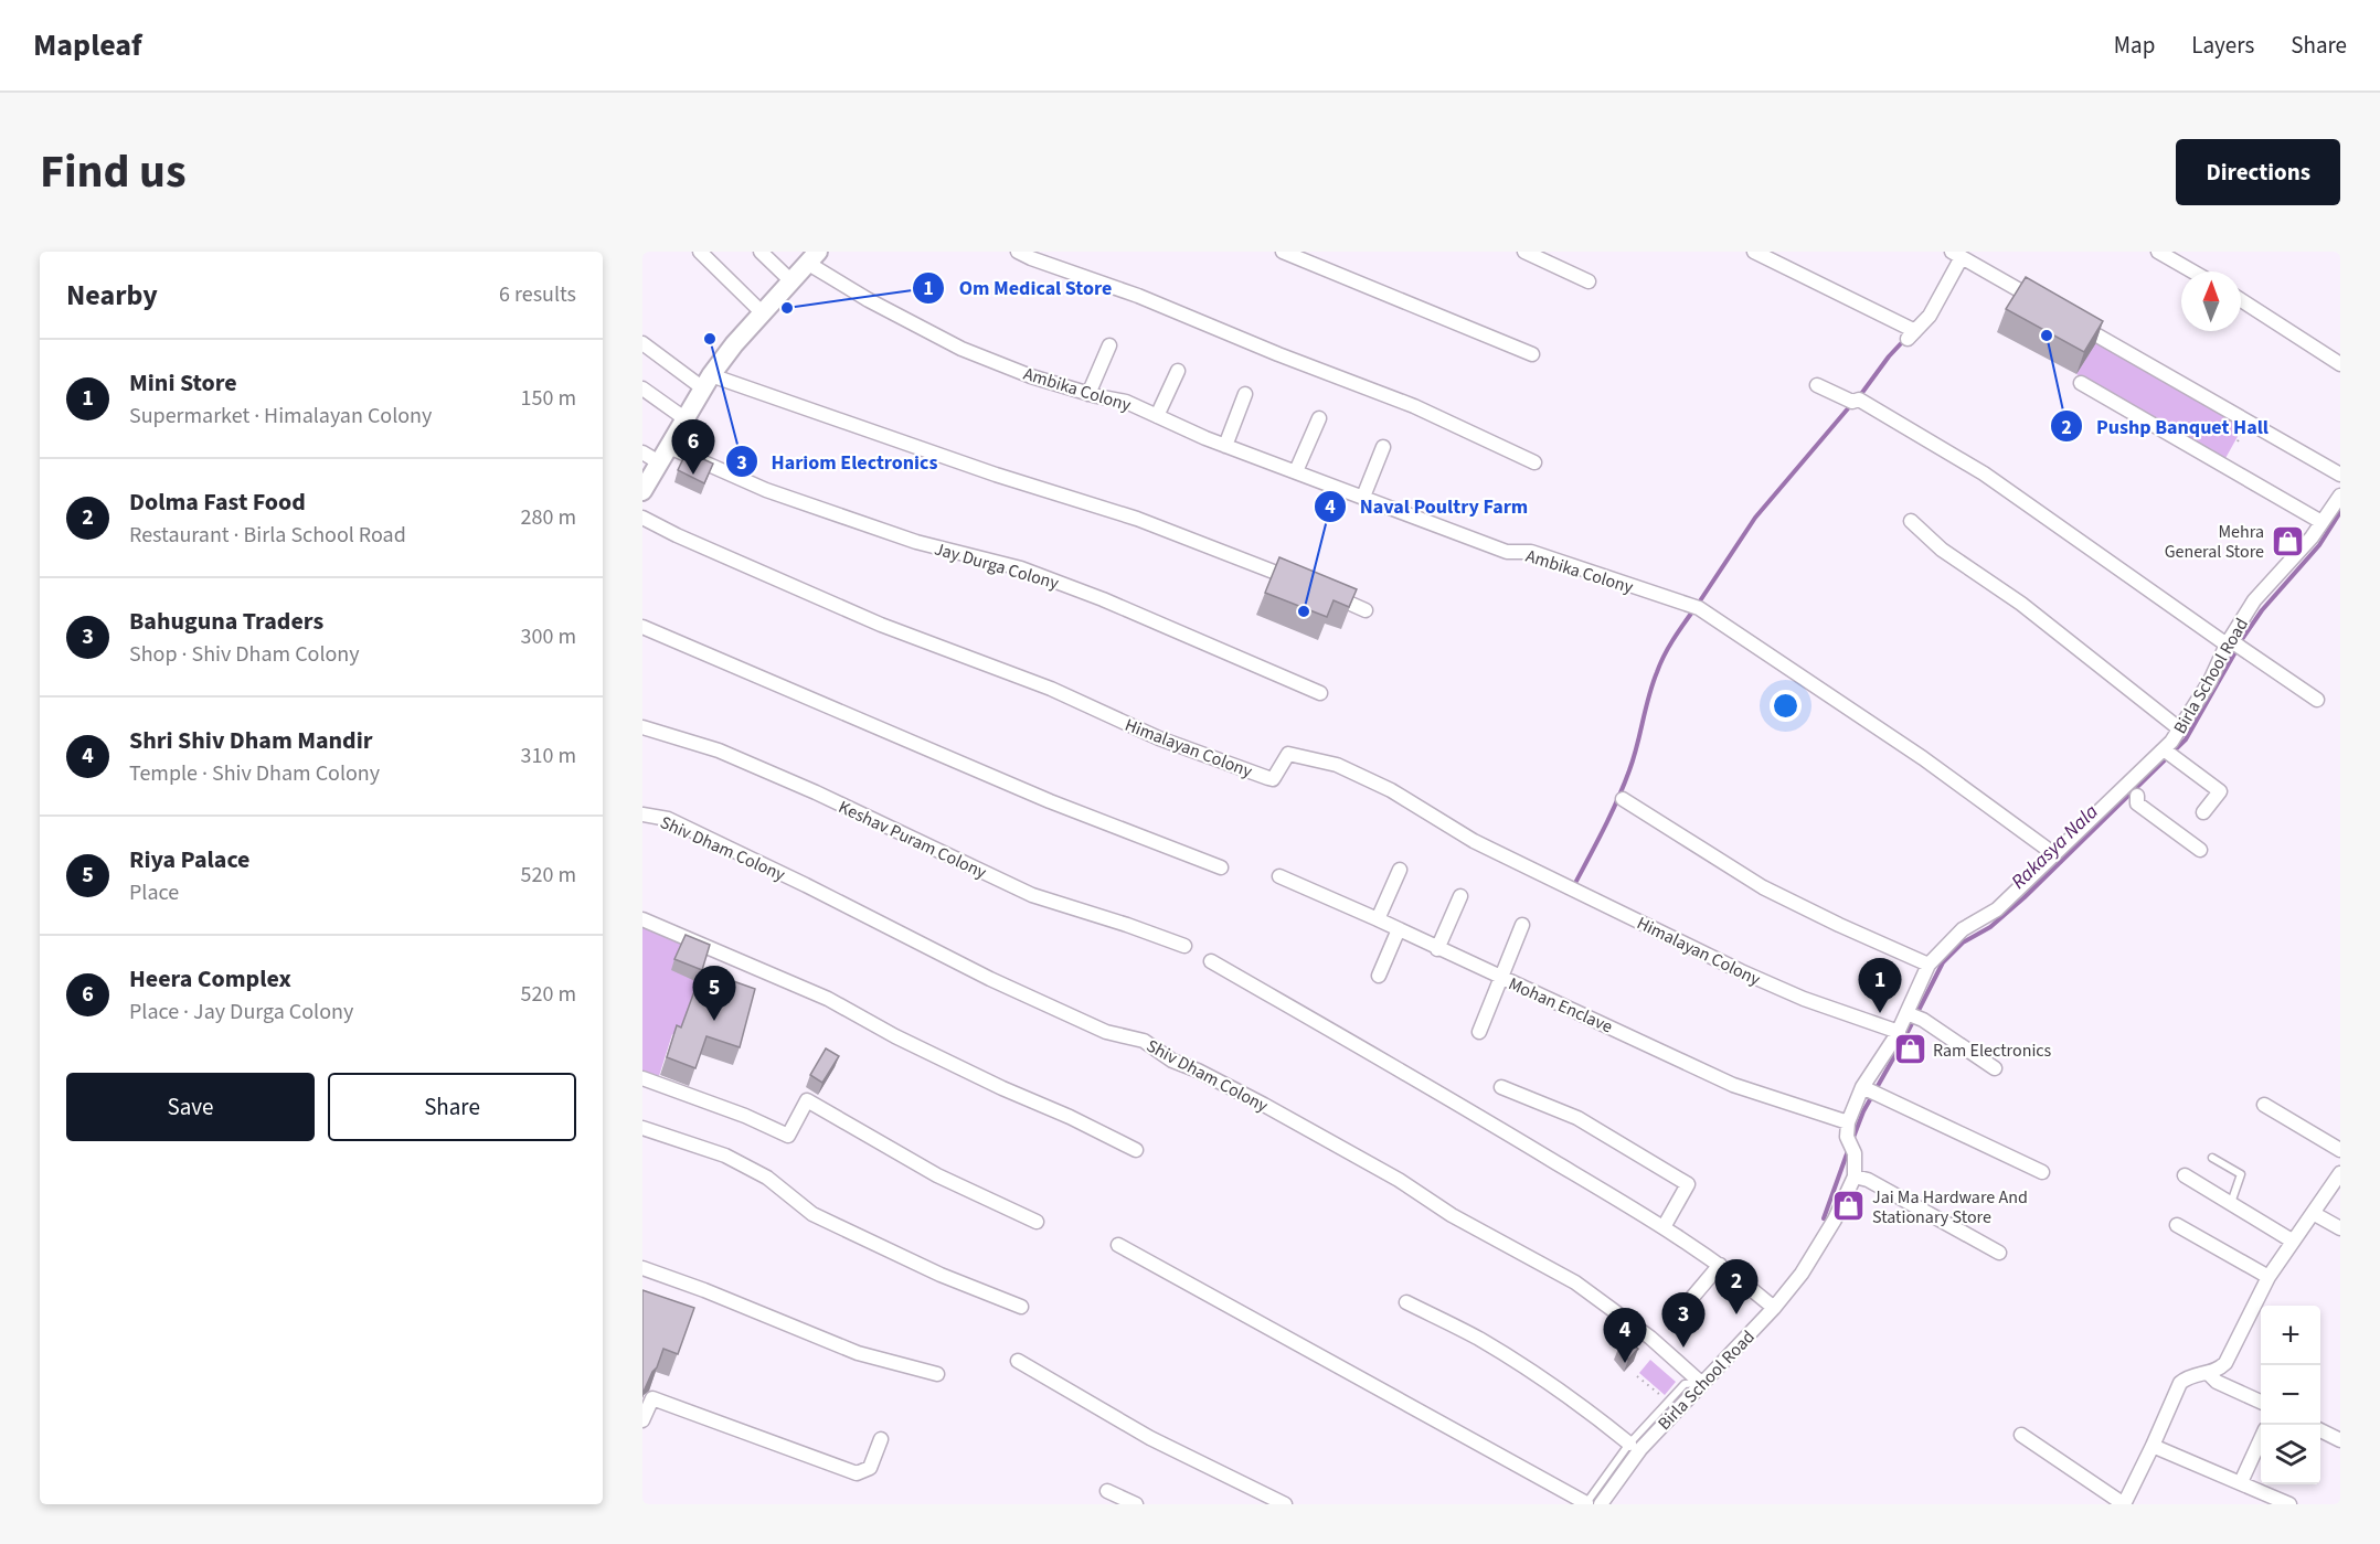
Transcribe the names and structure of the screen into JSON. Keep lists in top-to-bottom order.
{
  "streets": {
    "street": [
      "Ambika Colony",
      "Jay Durga Colony",
      "Birla School Road",
      "Himalayan Colony",
      "Keshav Puram Colony",
      "Shiv Dham Colony",
      "Mohan Enclave"
    ]
  },
  "crossings": [
    ["Ambika Colony", "Birla School Road"],
    ["Birla School Road", "Himalayan Colony"],
    ["Birla School Road", "Shiv Dham Colony"],
    ["Birla School Road", "Mohan Enclave"]
  ],
  "water": ["Rakasya Nala"],
  "places": {
    "other": [
      "Om Medical Store",
      "Pushp Banquet Hall",
      "Hariom Electronics",
      "Naval Poultry Farm"
    ],
    "shop": ["Mehra General Store", "Ram Electronics", "Jai Ma Hardware And Stationary Store"]
  },
  "north": "top",
  "page": {
    "header": "Mapleaf",
    "nav": ["Map", "Layers", "Share"],
    "title": "Find us",
    "buttons": [
      "Directions",
      ["Save", "Share"]
    ],
    "heading": ["Nearby", "6 results"],
    "list": [
      {
        "mark": "1",
        "name": "Mini Store",
        "note": "Supermarket · Himalayan Colony",
        "value": "150 m"
      },
      {
        "mark": "2",
        "name": "Dolma Fast Food",
        "note": "Restaurant · Birla School Road",
        "value": "280 m"
      },
      {
        "mark": "3",
        "name": "Bahuguna Traders",
        "note": "Shop · Shiv Dham Colony",
        "value": "300 m"
      },
      {
        "mark": "4",
        "name": "Shri Shiv Dham Mandir",
        "note": "Temple · Shiv Dham Colony",
        "value": "310 m"
      },
      {
        "mark": "5",
        "name": "Riya Palace",
        "note": "Place",
        "value": "520 m"
      },
      {
        "mark": "6",
        "name": "Heera Complex",
        "note": "Place · Jay Durga Colony",
        "value": "520 m"
      }
    ],
    "pins": [
      "6",
      "1",
      "5",
      "2",
      "3",
      "4"
    ],
    "map_buttons": ["+", "−"]
  }
}
